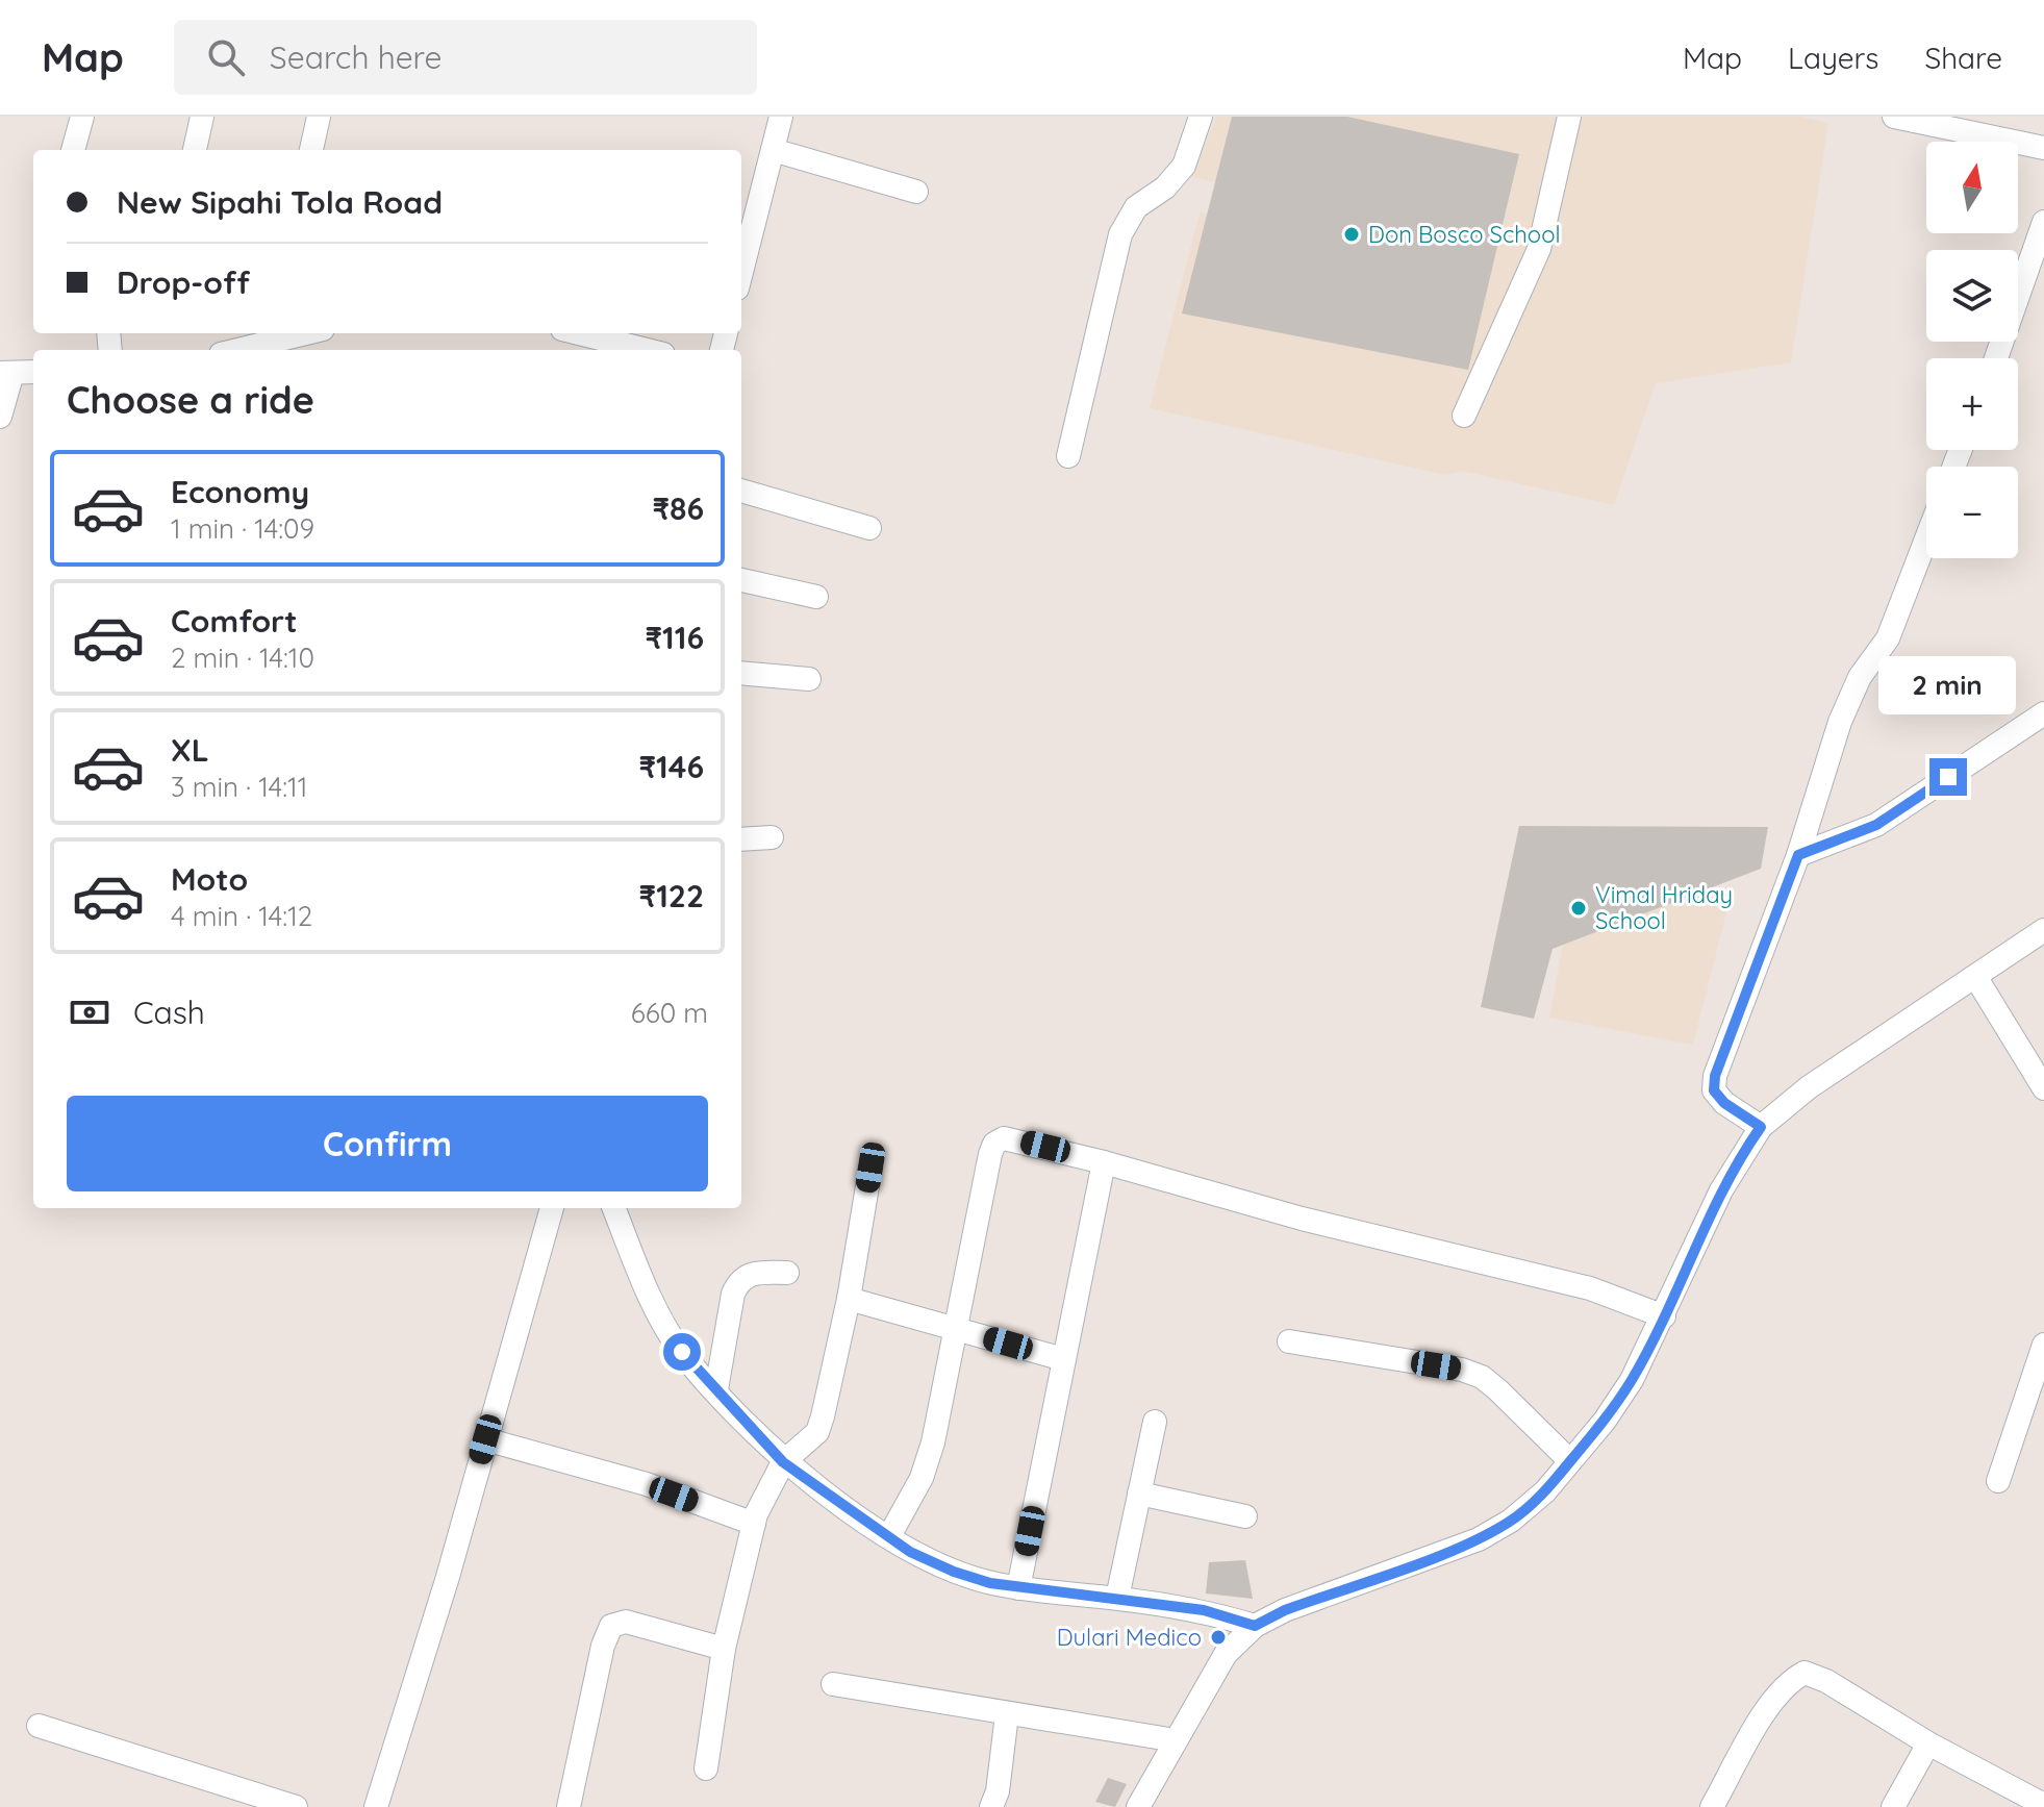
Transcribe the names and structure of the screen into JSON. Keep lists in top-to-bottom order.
{
  "places": ["Don Bosco School", "Vimal Hriday School", "Dulari Medico"],
  "north": "top",
  "page": {
    "header": "Map",
    "search": "Search here",
    "nav": ["Map", "Layers", "Share"],
    "map_buttons": ["+", "−"],
    "banner": ["New Sipahi Tola Road", "Drop-off"],
    "heading": "Choose a ride",
    "list": [
      {
        "name": "Economy",
        "note": "1 min · 14:09",
        "value": "₹86"
      },
      {
        "name": "Comfort",
        "note": "2 min · 14:10",
        "value": "₹116"
      },
      {
        "name": "XL",
        "note": "3 min · 14:11",
        "value": "₹146"
      },
      {
        "name": "Moto",
        "note": "4 min · 14:12",
        "value": "₹122"
      }
    ],
    "bubble": "2 min",
    "pay": ["Cash", "660 m"],
    "buttons": "Confirm"
  }
}
